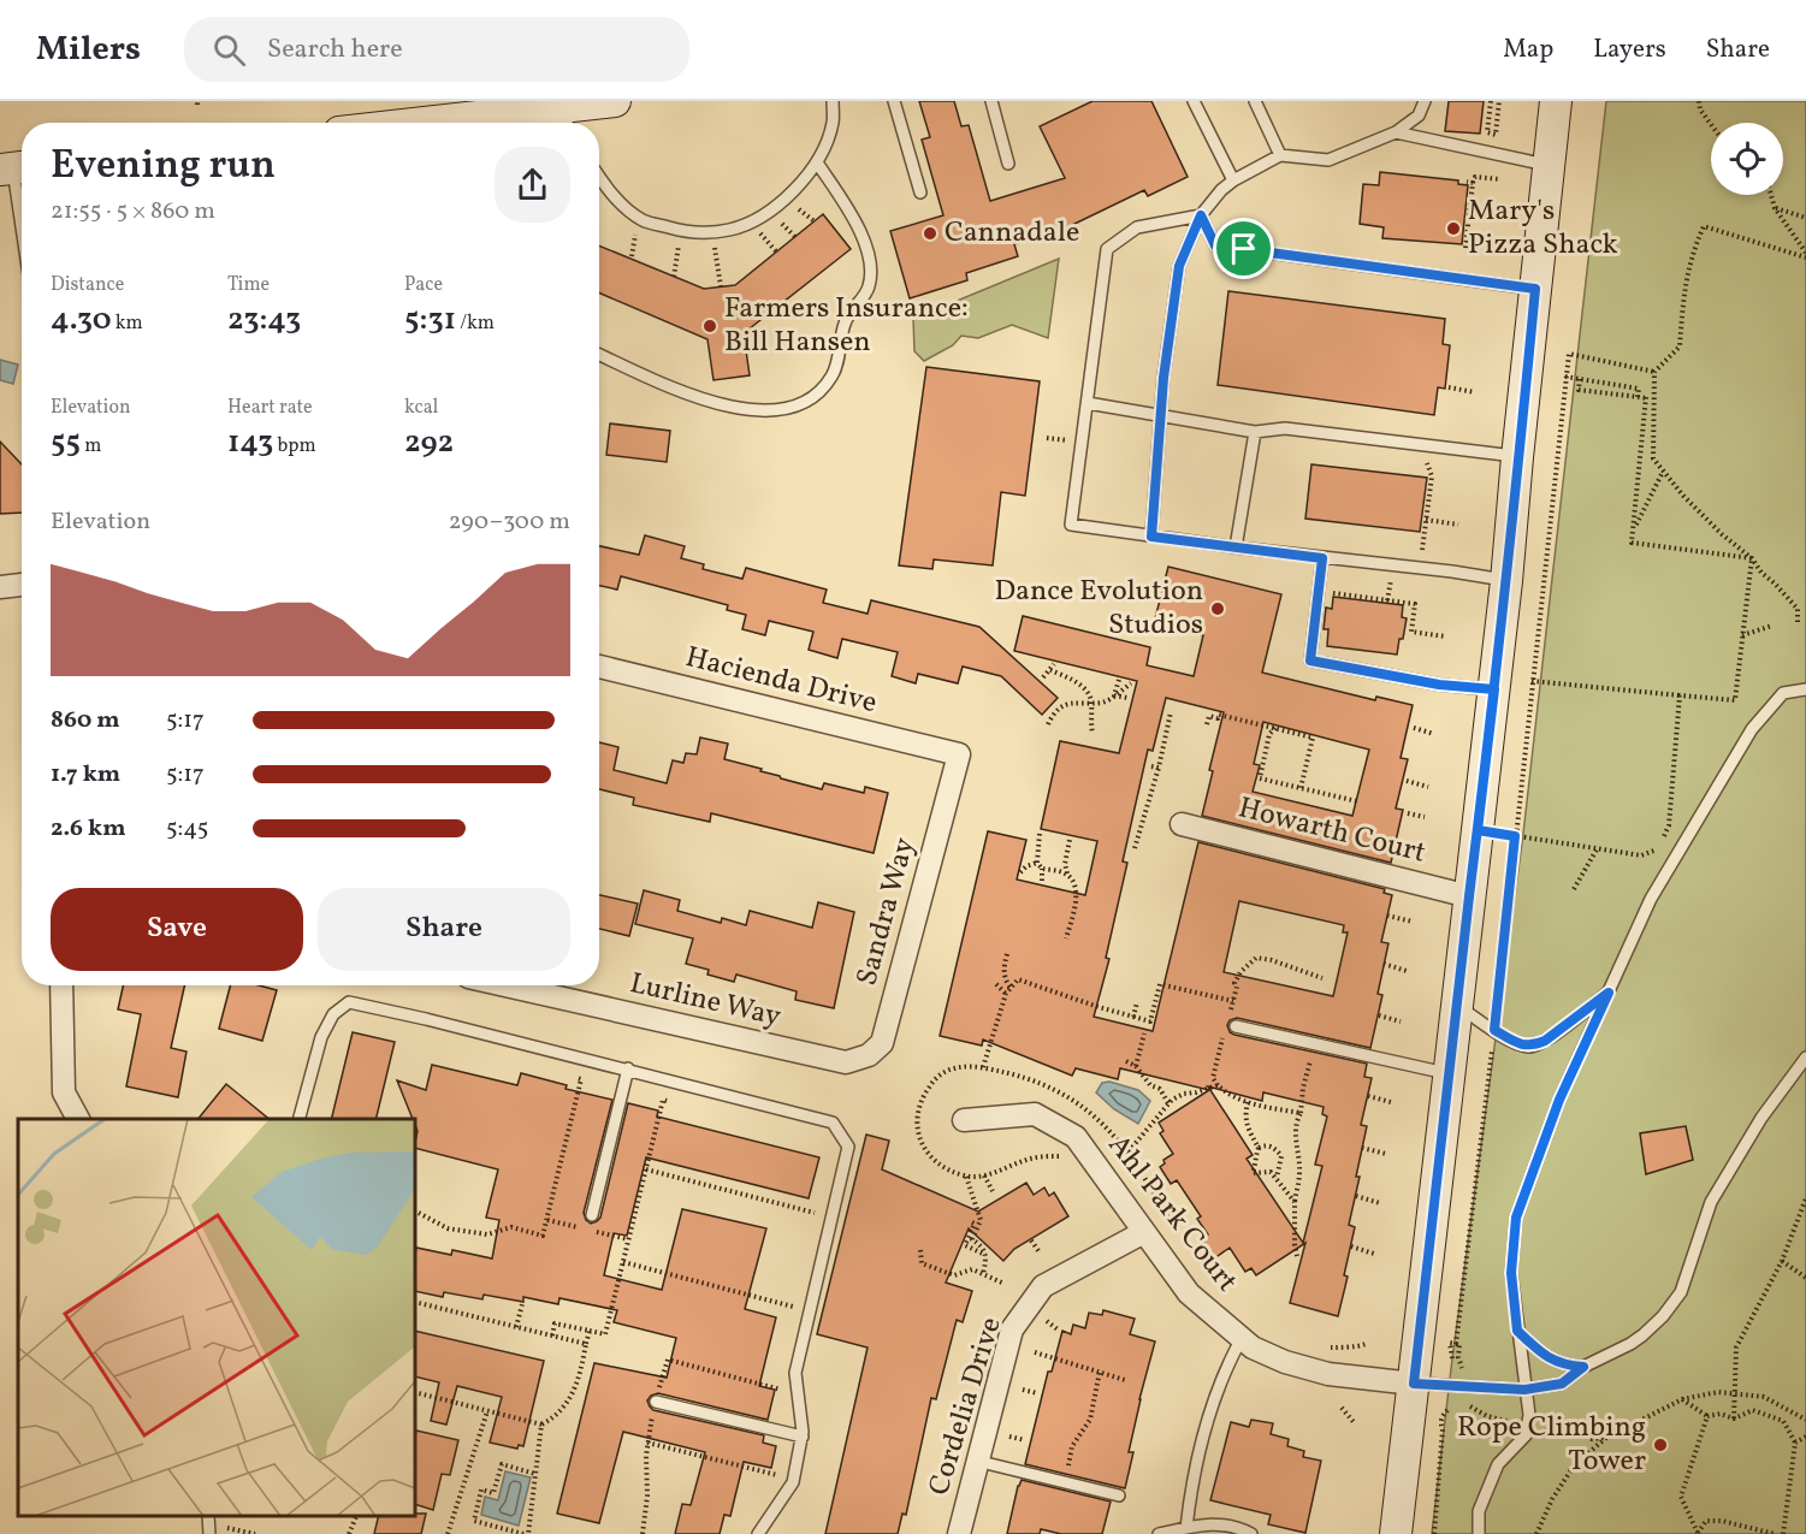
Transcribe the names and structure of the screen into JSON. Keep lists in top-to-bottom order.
{
  "streets": {
    "street": [
      "Hacienda Drive",
      "Howarth Court",
      "Sandra Way",
      "Lurline Way",
      "Ahl Park Court",
      "Cordelia Drive"
    ]
  },
  "crossings": [
    ["Hacienda Drive", "Sandra Way"],
    ["Sandra Way", "Lurline Way"],
    ["Ahl Park Court", "Cordelia Drive"]
  ],
  "places": [
    "Mary's Pizza Shack",
    "Cannadale",
    "Farmers Insurance: Bill Hansen",
    "Dance Evolution Studios",
    "Rope Climbing Tower"
  ],
  "page": {
    "header": "Milers",
    "search": "Search here",
    "nav": ["Map", "Layers", "Share"],
    "heading": ["Evening run", "21:55 · 5 × 860 m"],
    "stats": [
      ["Distance", "4.30 km"],
      ["Time", "23:43"],
      ["Pace", "5:31 /km"],
      ["Elevation", "55 m"],
      ["Heart rate", "143 bpm"],
      ["kcal", "292"]
    ],
    "chart": ["Elevation", "290–300 m"],
    "list": [
      {
        "name": "860 m",
        "note": "5:17"
      },
      {
        "name": "1.7 km",
        "note": "5:17"
      },
      {
        "name": "2.6 km",
        "note": "5:45"
      }
    ],
    "buttons": ["Save", "Share"]
  }
}
